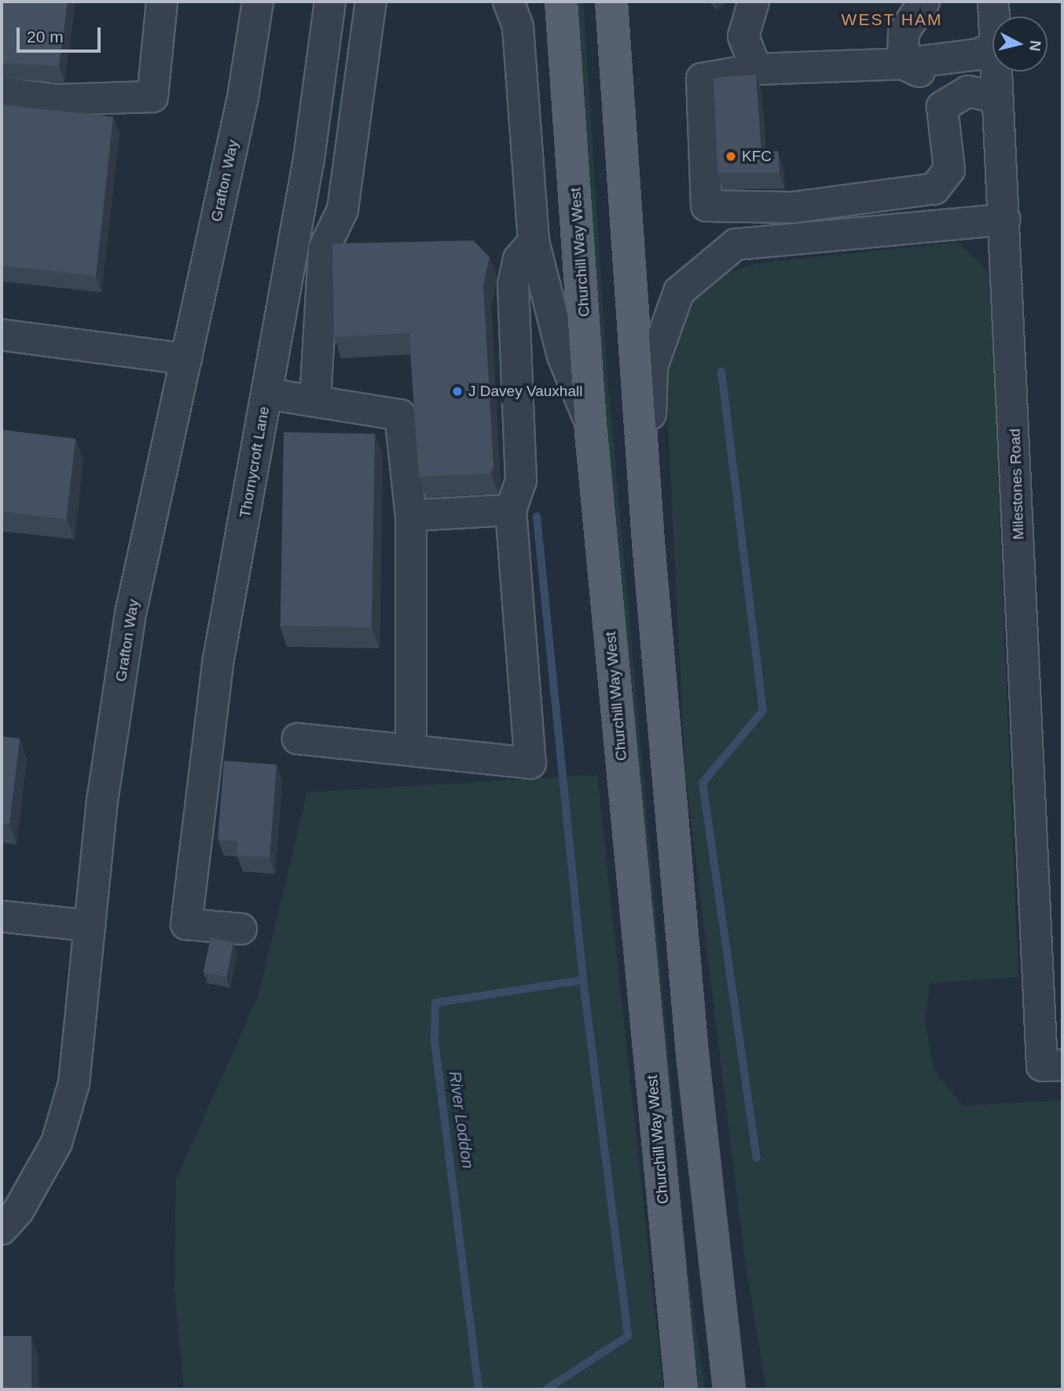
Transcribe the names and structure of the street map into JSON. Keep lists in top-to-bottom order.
{
  "streets": {
    "main road": ["Churchill Way West"],
    "street": ["Grafton Way", "Thornycroft Lane", "Milestones Road"]
  },
  "districts": ["WEST HAM"],
  "water": ["River Loddon"],
  "places": ["KFC", "J Davey Vauxhall"],
  "scale_bar": "20 m",
  "north": "right"
}
